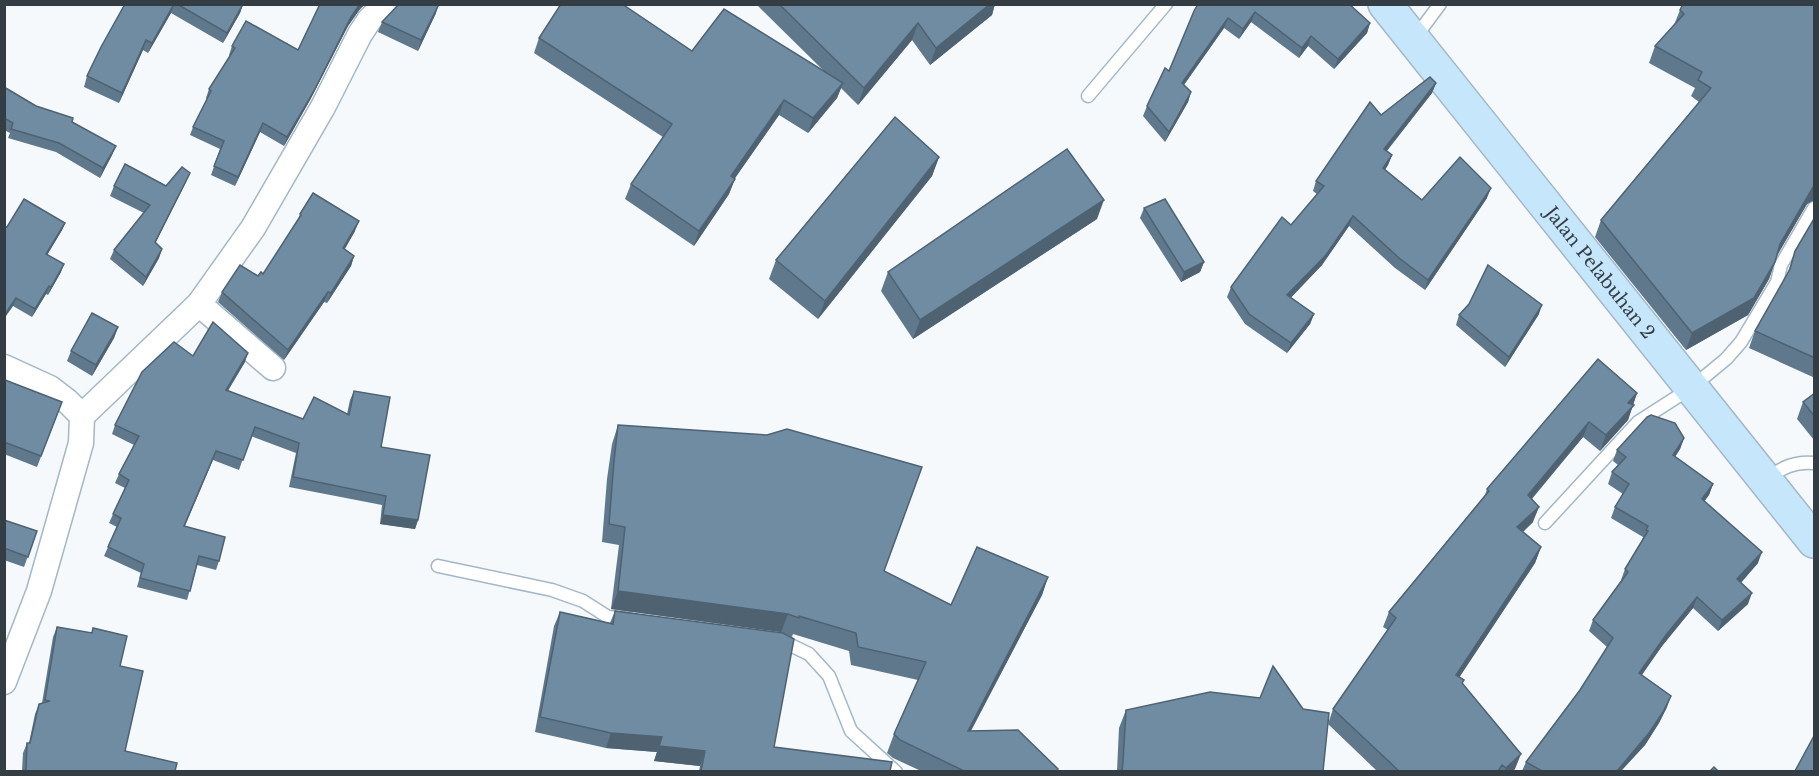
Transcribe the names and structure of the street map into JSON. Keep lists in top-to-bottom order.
{
  "streets": {
    "main road": ["Jalan Pelabuhan 2"]
  }
}
